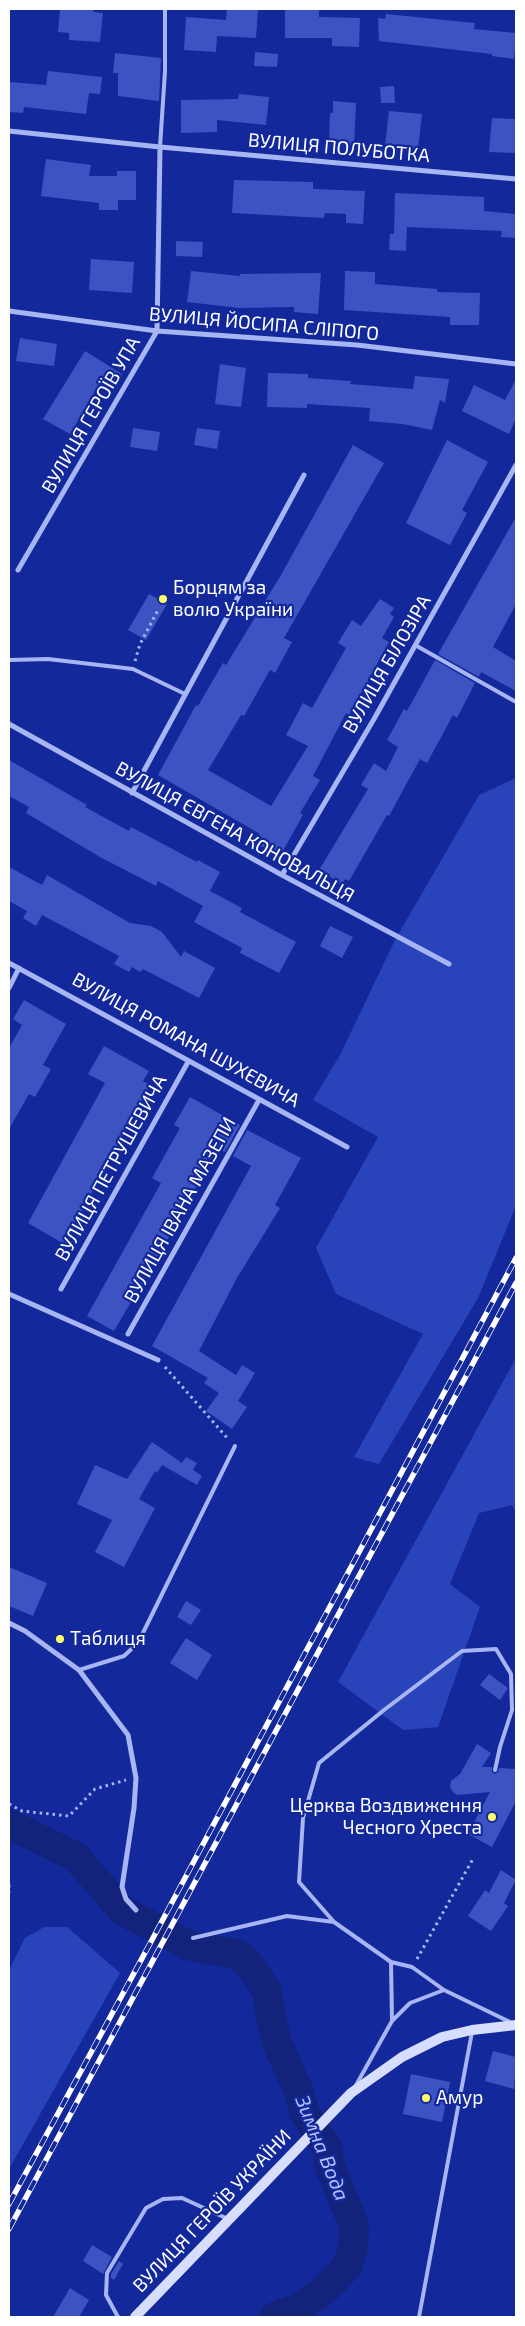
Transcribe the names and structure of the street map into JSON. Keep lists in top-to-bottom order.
{
  "streets": {
    "main road": ["ВУЛИЦЯ ГЕРОЇВ УКРАЇНИ"],
    "street": [
      "ВУЛИЦЯ ПОЛУБОТКА",
      "ВУЛИЦЯ ЙОСИПА СЛІПОГО",
      "ВУЛИЦЯ ГЕРОЇВ УПА",
      "ВУЛИЦЯ БІЛОЗІРА",
      "ВУЛИЦЯ ЄВГЕНА КОНОВАЛЬЦЯ",
      "ВУЛИЦЯ РОМАНА ШУХЕВИЧА",
      "ВУЛИЦЯ ПЕТРУШЕВИЧА",
      "ВУЛИЦЯ ІВАНА МАЗЕПИ"
    ]
  },
  "crossings": [
    ["ВУЛИЦЯ ПОЛУБОТКА", "ВУЛИЦЯ ГЕРОЇВ УПА"],
    ["ВУЛИЦЯ ЙОСИПА СЛІПОГО", "ВУЛИЦЯ ГЕРОЇВ УПА"],
    ["ВУЛИЦЯ БІЛОЗІРА", "ВУЛИЦЯ ЄВГЕНА КОНОВАЛЬЦЯ"],
    ["ВУЛИЦЯ РОМАНА ШУХЕВИЧА", "ВУЛИЦЯ ПЕТРУШЕВИЧА"],
    ["ВУЛИЦЯ РОМАНА ШУХЕВИЧА", "ВУЛИЦЯ ІВАНА МАЗЕПИ"]
  ],
  "water": ["Зимна Вода"],
  "places": [
    "Борцям за волю України",
    "Таблиця",
    "Церква Воздвиження Чесного Хреста",
    "Амур"
  ]
}
